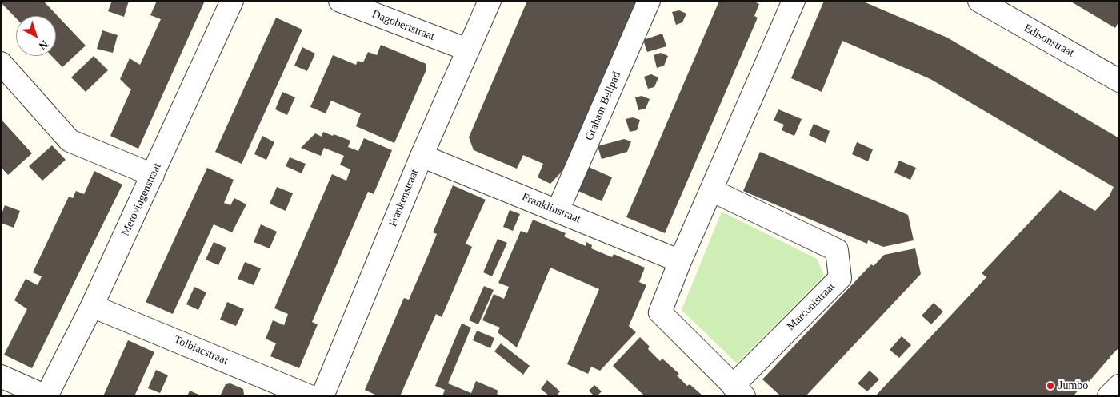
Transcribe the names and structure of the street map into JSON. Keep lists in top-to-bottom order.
{
  "streets": {
    "street": [
      "Dagobertstraat",
      "Edisonstraat",
      "Graham Bellpad",
      "Frankenstraat",
      "Merovingenstraat",
      "Franklinstraat",
      "Marconistraat",
      "Tolbiacstraat"
    ]
  },
  "crossings": [
    ["Dagobertstraat", "Frankenstraat"],
    ["Graham Bellpad", "Franklinstraat"],
    ["Frankenstraat", "Franklinstraat"],
    ["Merovingenstraat", "Tolbiacstraat"],
    ["Franklinstraat", "Marconistraat"]
  ],
  "places": ["Jumbo"],
  "north": "bottom right"
}
